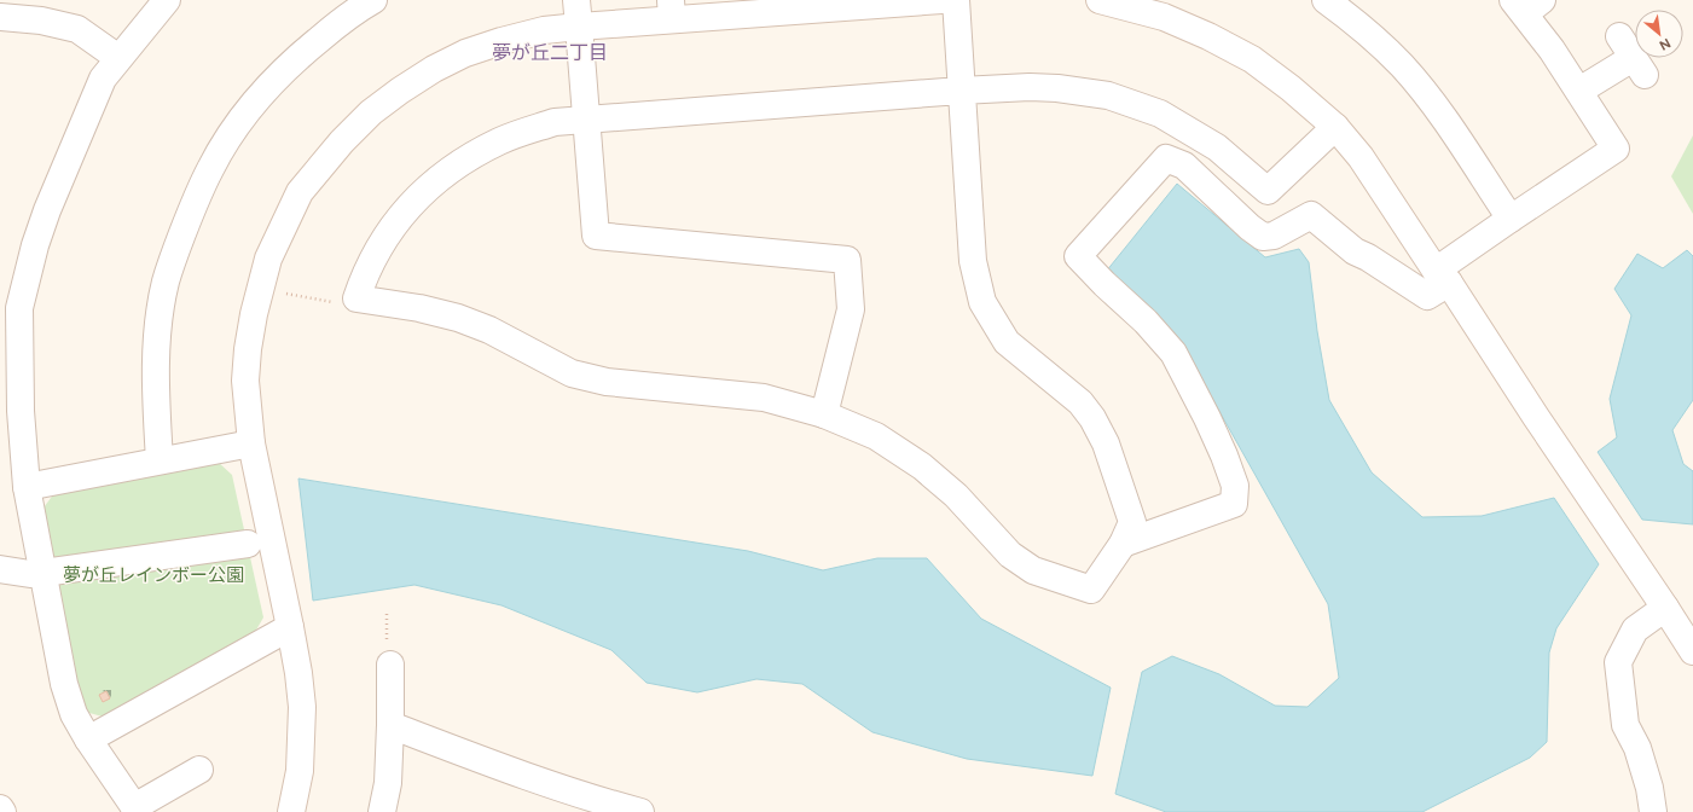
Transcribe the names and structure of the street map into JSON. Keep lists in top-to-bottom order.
{
  "districts": ["夢が丘二丁目"],
  "parks": ["夢が丘レインボー公園"],
  "north": "bottom right"
}
